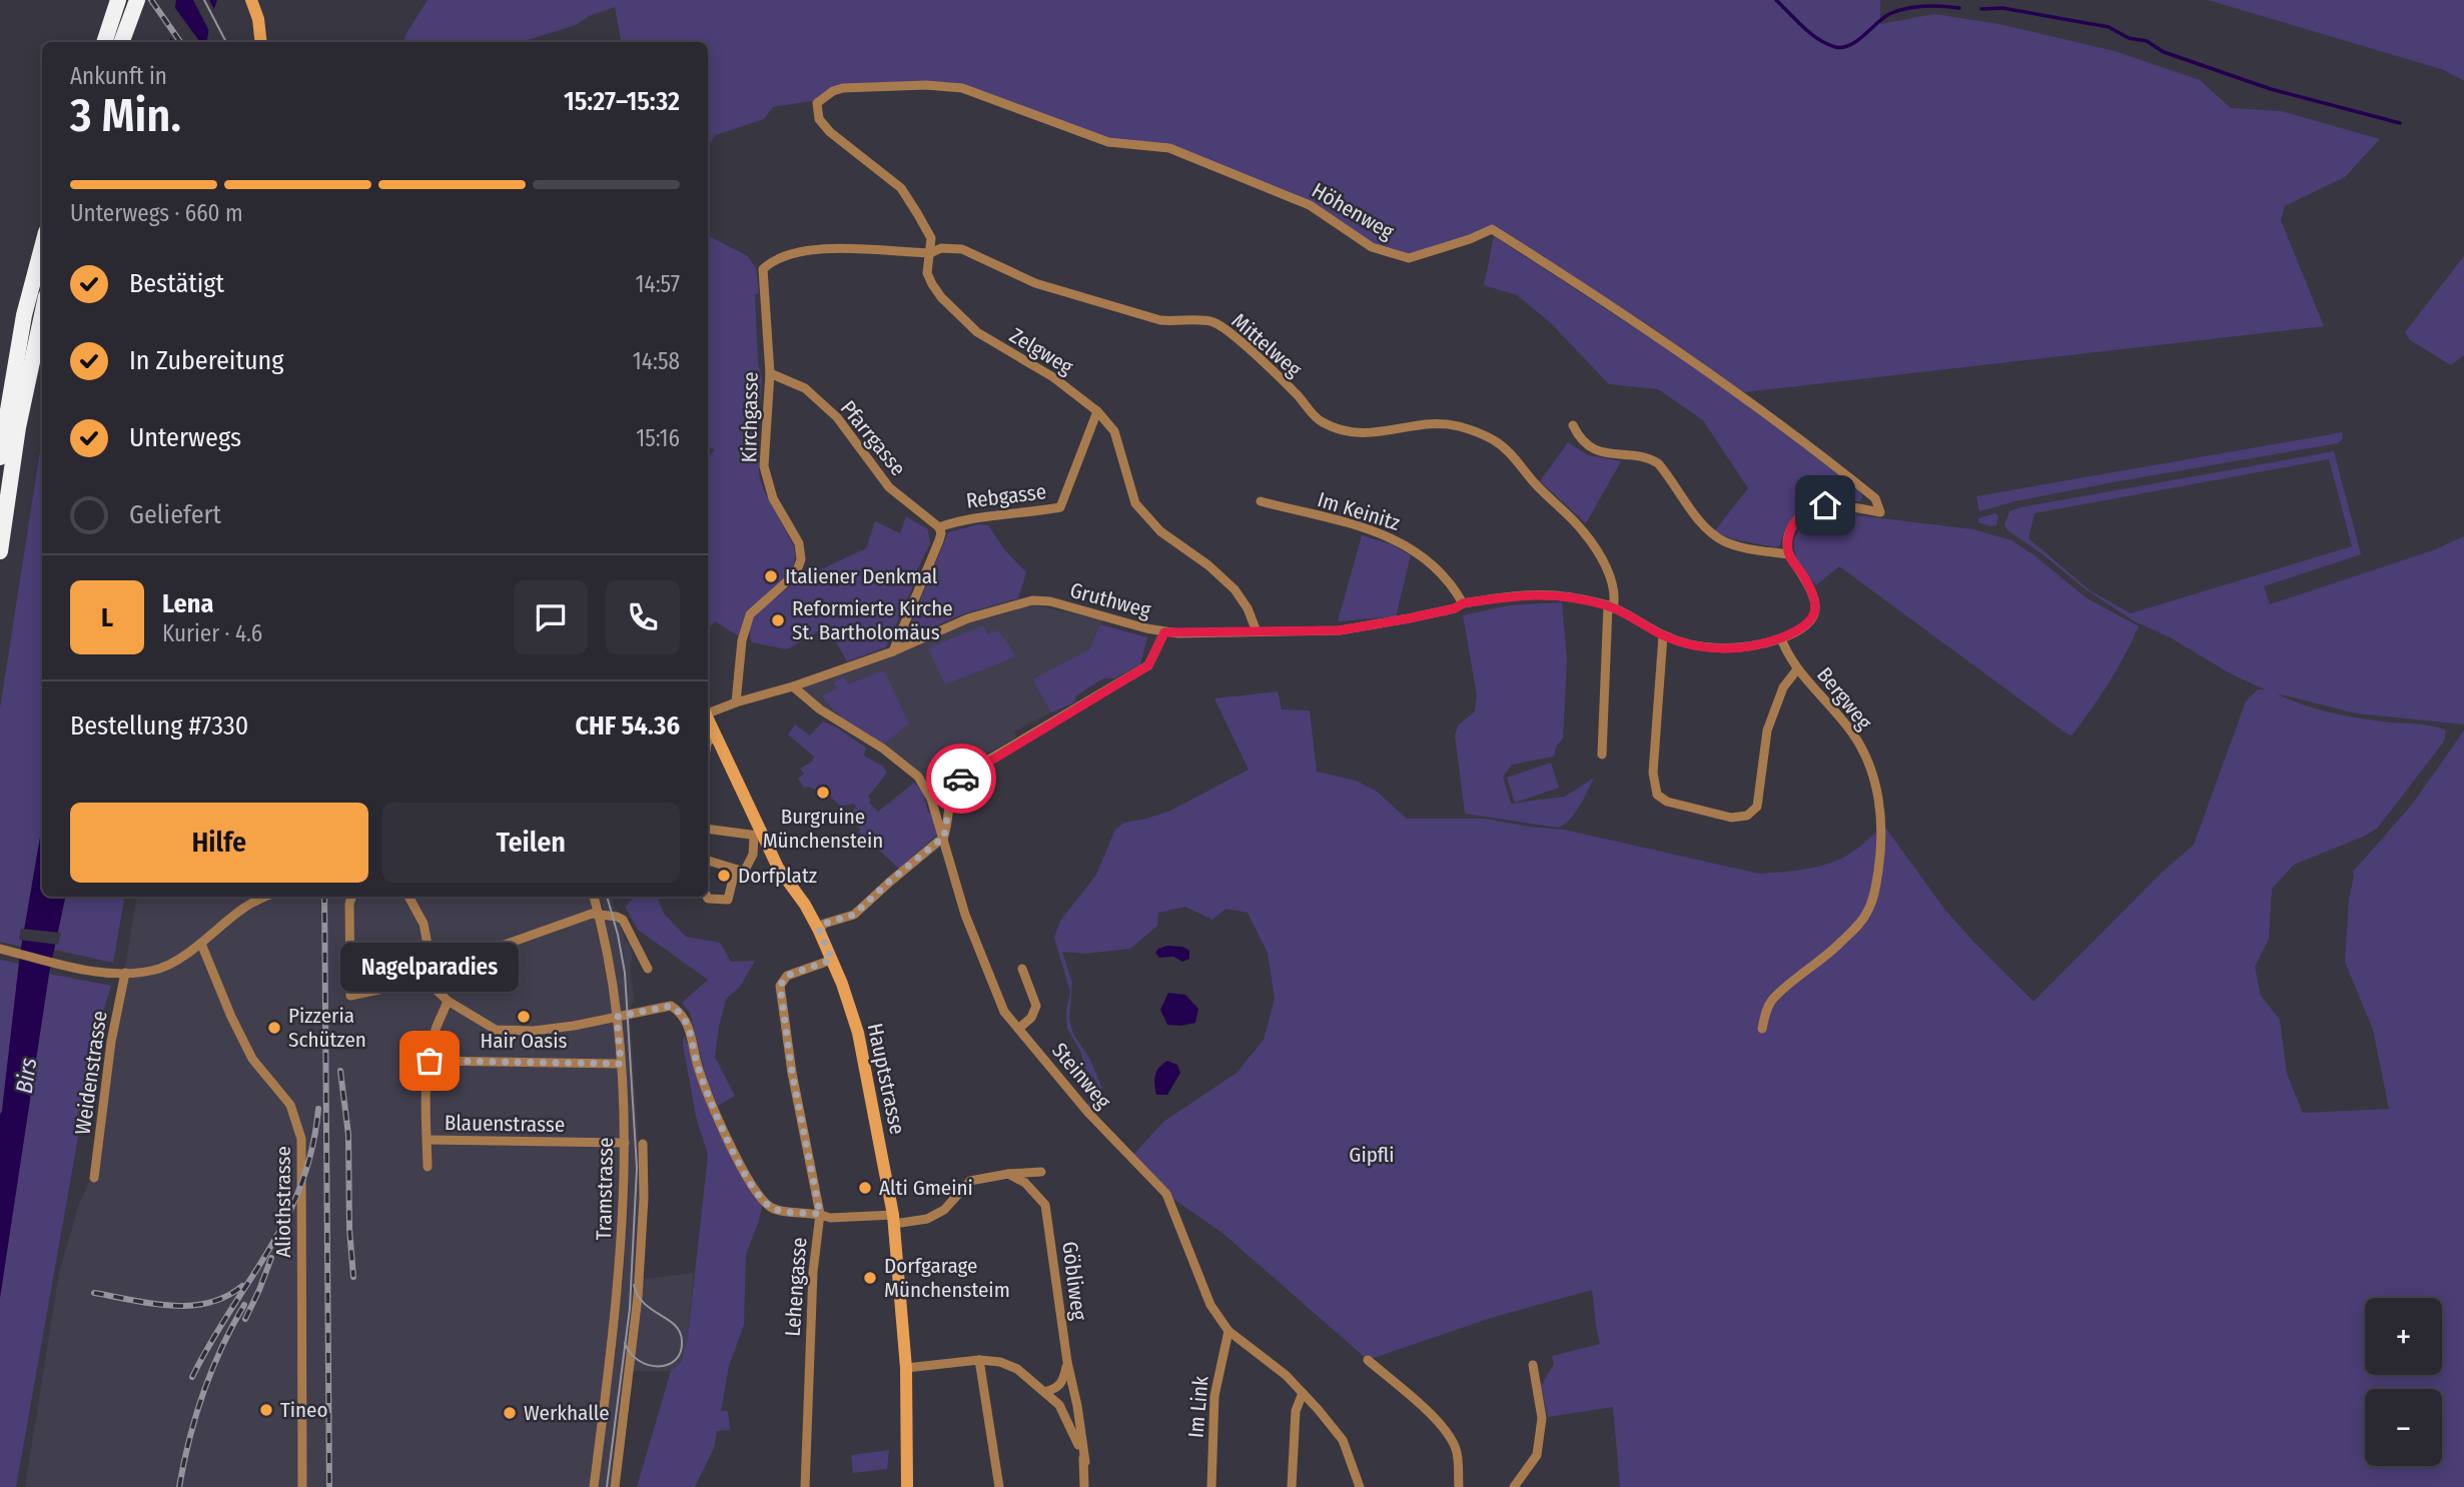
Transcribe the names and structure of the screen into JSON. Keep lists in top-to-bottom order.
{
  "streets": {
    "main road": ["Hauptstrasse"],
    "street": [
      "Höhenweg",
      "Mittelweg",
      "Zelgweg",
      "Kirchgasse",
      "Pfarrgasse",
      "Rebgasse",
      "Im Keinitz",
      "Gruthweg",
      "Bergweg",
      "Weidenstrasse",
      "Steinweg",
      "Blauenstrasse",
      "Tramstrasse",
      "Aliothstrasse",
      "Göbliweg",
      "Lehengasse",
      "Im Link"
    ]
  },
  "crossings": [
    ["Höhenweg", "Zelgweg"],
    ["Höhenweg", "Gruthweg"],
    ["Mittelweg", "Zelgweg"],
    ["Mittelweg", "Kirchgasse"],
    ["Mittelweg", "Gruthweg"],
    ["Zelgweg", "Rebgasse"],
    ["Zelgweg", "Gruthweg"],
    ["Kirchgasse", "Pfarrgasse"],
    ["Kirchgasse", "Gruthweg"],
    ["Pfarrgasse", "Rebgasse"],
    ["Im Keinitz", "Gruthweg"],
    ["Gruthweg", "Bergweg"],
    ["Gruthweg", "Steinweg"],
    ["Steinweg", "Im Link"],
    ["Hauptstrasse", "Lehengasse"],
    ["Blauenstrasse", "Tramstrasse"]
  ],
  "water": ["Birs"],
  "parks": ["Gipfli"],
  "places": [
    "Italiener Denkmal",
    "Reformierte Kirche St. Bartholomäus",
    "Burgruine Münchenstein",
    "Dorfplatz",
    "Hair Oasis",
    "Pizzeria Schützen",
    "Nagelparadies",
    "Alti Gmeini",
    "Dorfgarage Münchensteim",
    "Tineo",
    "Werkhalle"
  ],
  "page": {
    "heading": ["3 Min.", "Ankunft in", "15:27–15:32"],
    "panel": [
      "Lena",
      "Kurier · 4.6",
      "Bestellung #7330",
      "CHF 54.36"
    ],
    "bar": "Unterwegs · 660 m",
    "list": [
      ["Bestätigt", "14:57"],
      ["In Zubereitung", "14:58"],
      ["Unterwegs", "15:16"],
      "Geliefert"
    ],
    "round": "L",
    "buttons": ["Hilfe", "Teilen"],
    "bubble": "Nagelparadies",
    "map_buttons": ["+", "−"]
  }
}
